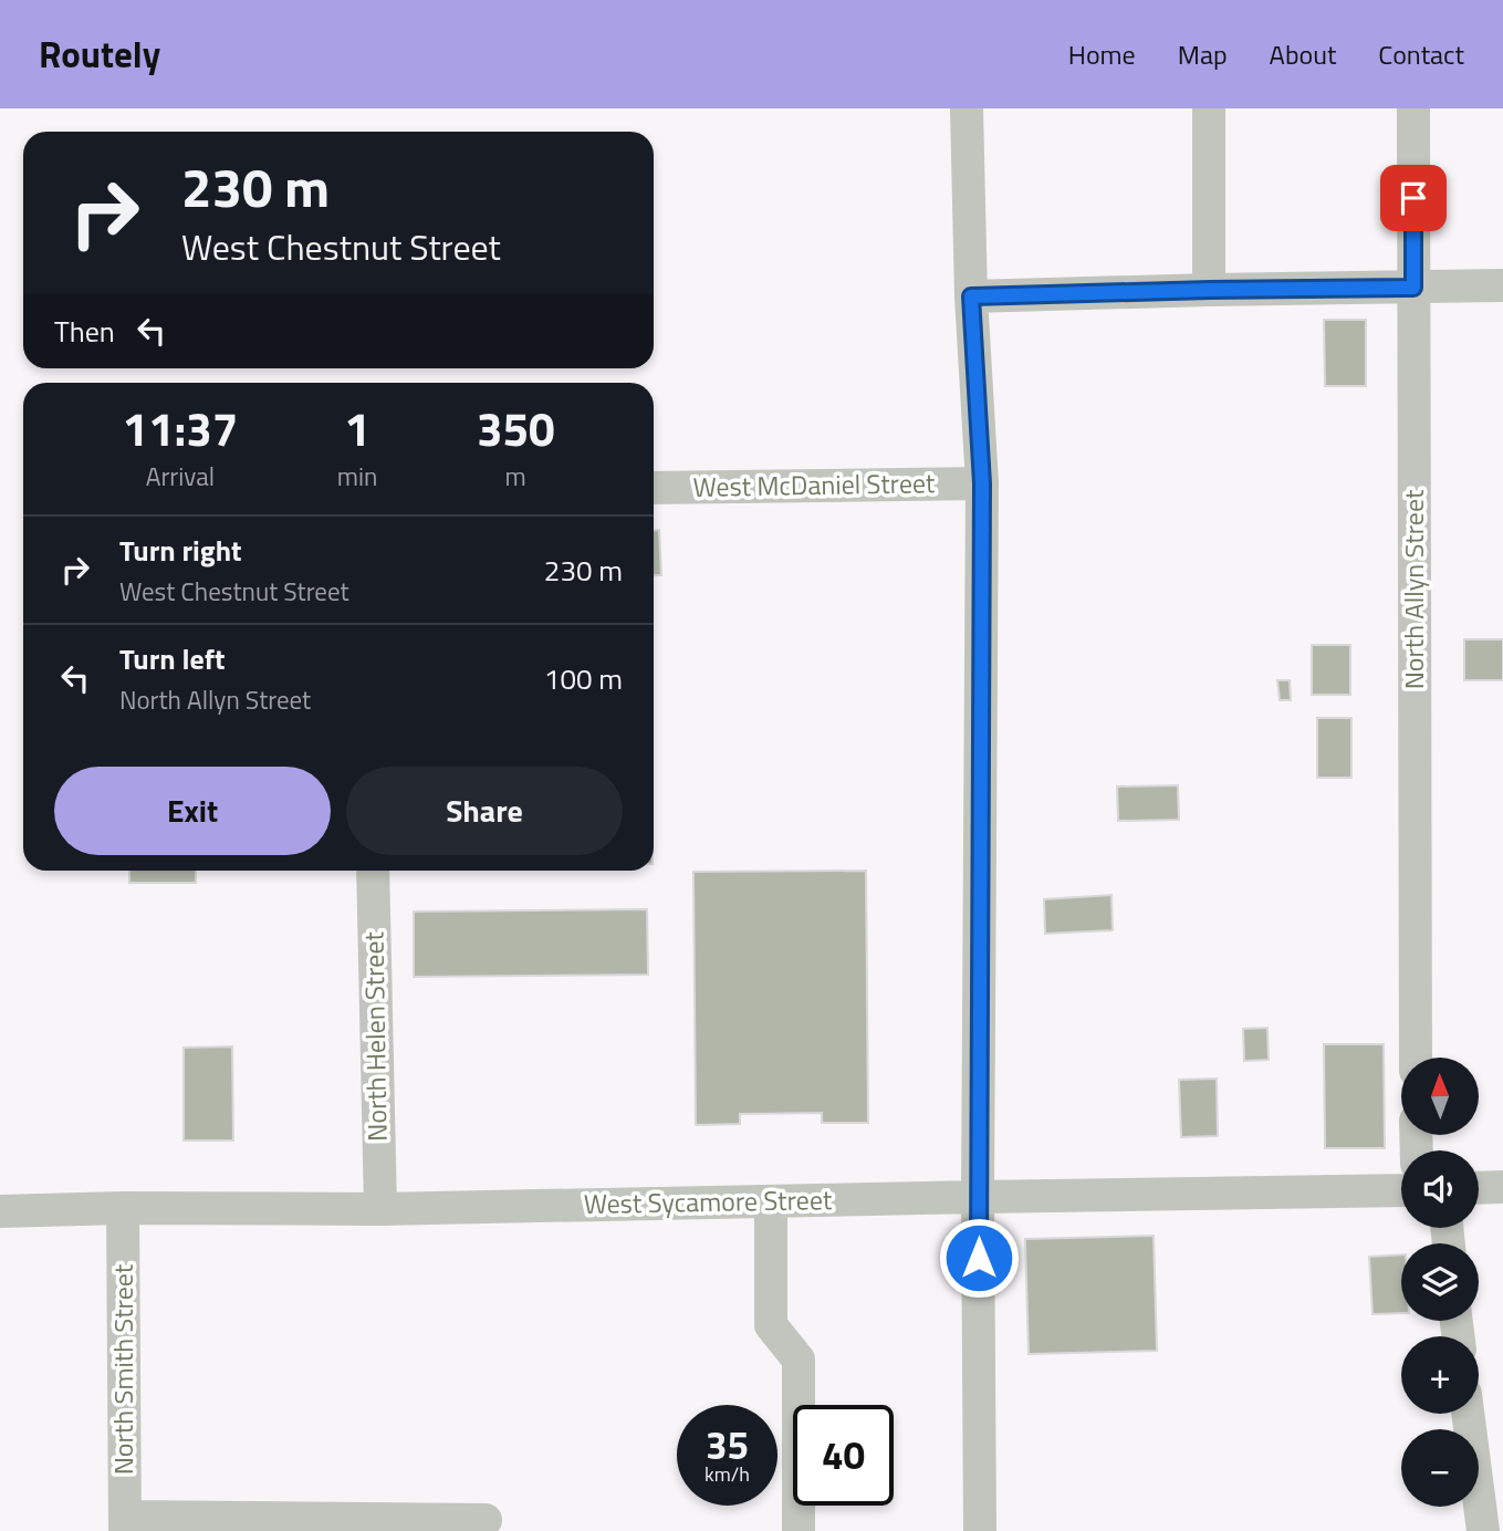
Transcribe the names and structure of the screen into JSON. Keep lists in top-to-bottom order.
{
  "streets": {
    "street": [
      "West McDaniel Street",
      "North Allyn Street",
      "North Helen Street",
      "West Sycamore Street",
      "North Smith Street"
    ]
  },
  "crossings": [
    ["North Helen Street", "West Sycamore Street"],
    ["West Sycamore Street", "North Smith Street"]
  ],
  "north": "top",
  "page": {
    "header": "Routely",
    "nav": [
      "Home",
      "Map",
      "About",
      "Contact"
    ],
    "turn": ["230 m", "West Chestnut Street"],
    "then": "Then",
    "eta": [
      "11:37",
      "Arrival",
      "1",
      "min",
      "350",
      "m"
    ],
    "list": [
      {
        "name": "Turn right",
        "note": "West Chestnut Street",
        "value": "230 m"
      },
      {
        "name": "Turn left",
        "note": "North Allyn Street",
        "value": "100 m"
      }
    ],
    "buttons": ["Exit", "Share"],
    "map_buttons": ["+", "−"],
    "speed": "35 km/h",
    "limit": "40"
  }
}
